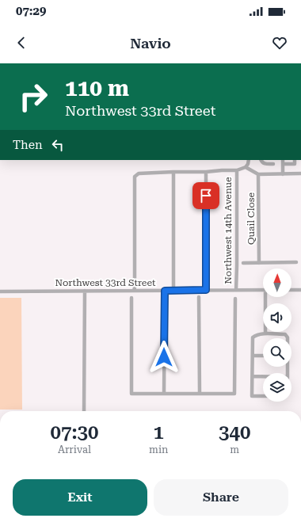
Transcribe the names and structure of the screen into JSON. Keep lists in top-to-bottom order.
{
  "streets": {
    "street": ["Quail Close", "Northwest 14th Avenue", "Northwest 33rd Street"]
  },
  "crossings": [
    ["Northwest 14th Avenue", "Northwest 33rd Street"]
  ],
  "north": "top",
  "page": {
    "status": "07:29",
    "header": "Navio",
    "turn": ["110 m", "Northwest 33rd Street"],
    "then": "Then",
    "eta": [
      "07:30",
      "Arrival",
      "1",
      "min",
      "340",
      "m"
    ],
    "buttons": ["Exit", "Share"]
  }
}
